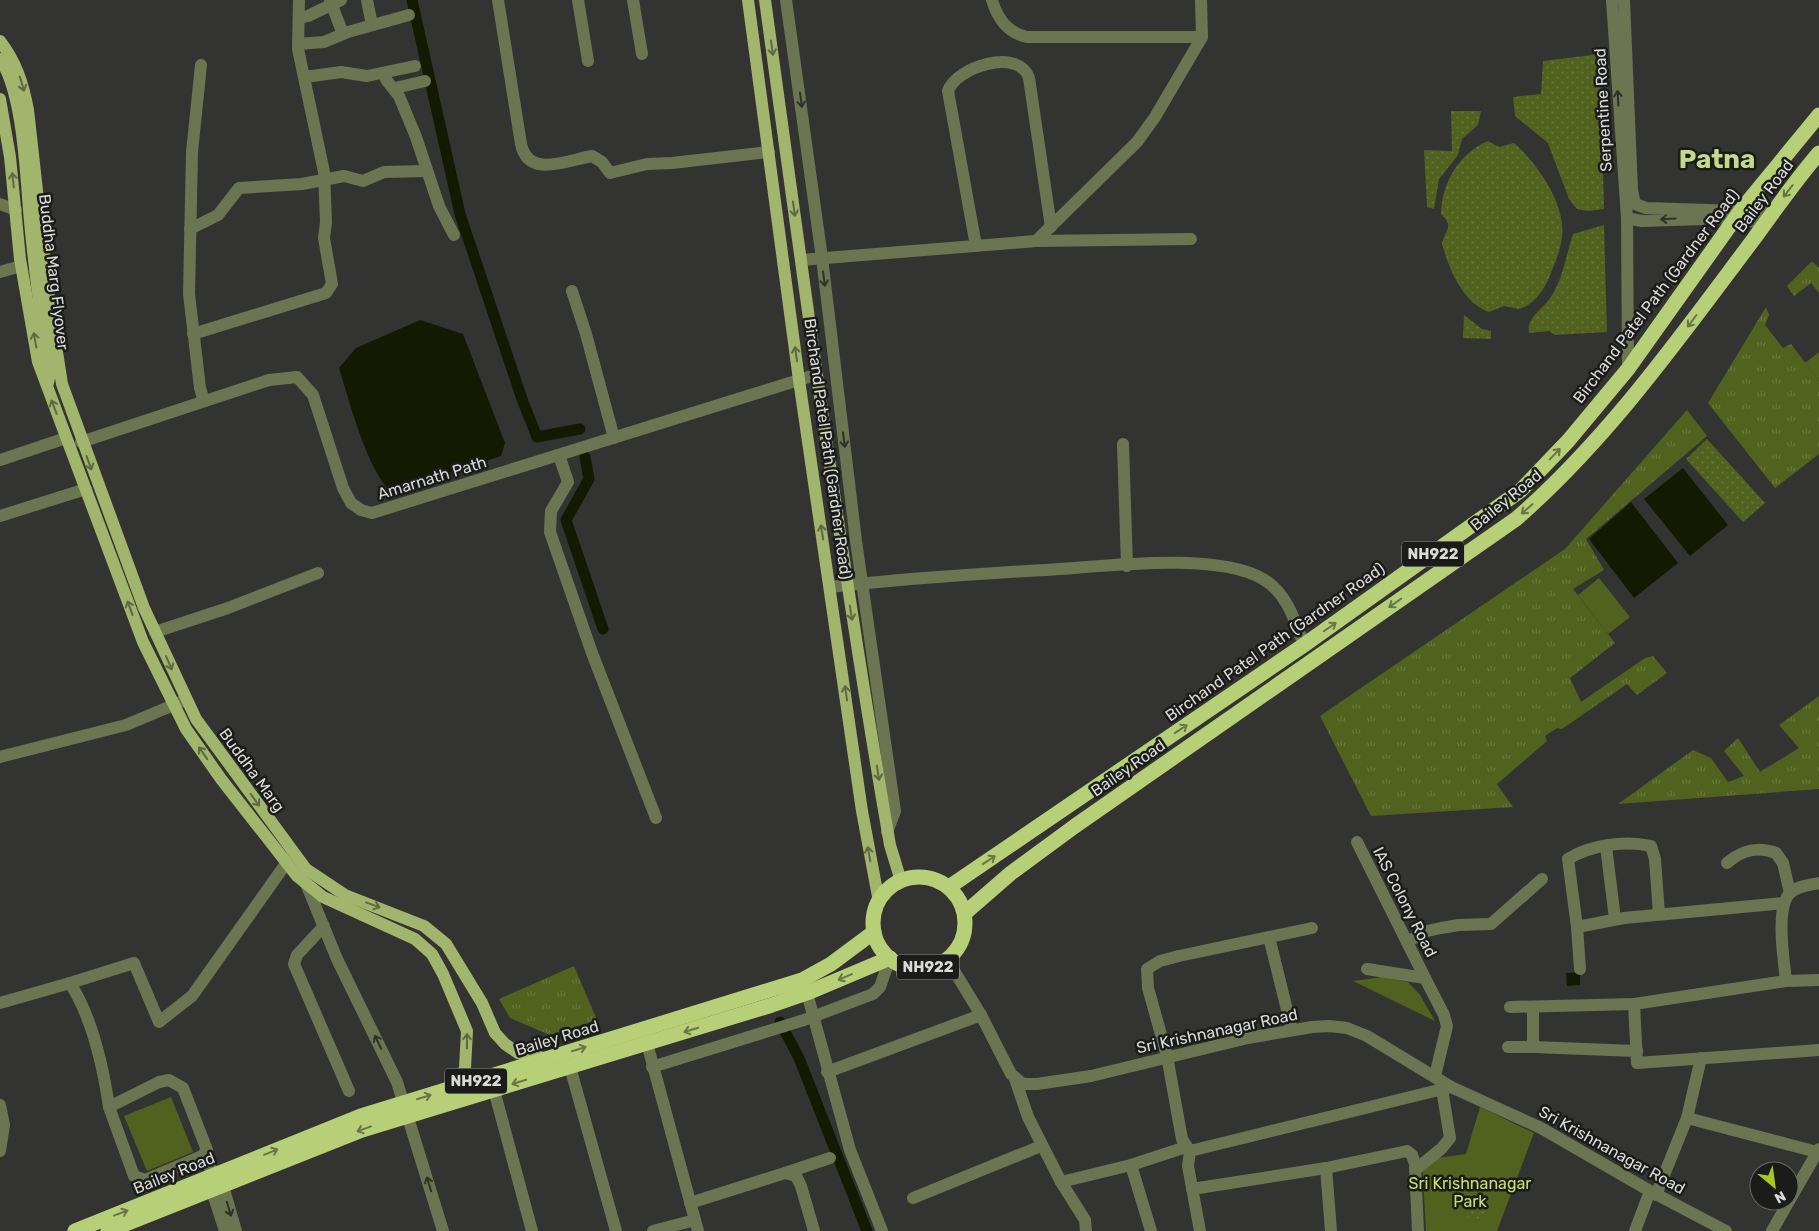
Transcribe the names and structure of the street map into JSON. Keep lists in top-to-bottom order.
{
  "streets": {
    "highway": ["Bailey Road", "Birchand Patel Path (Gardner Road)", "NH922"],
    "main road": ["Buddha Marg Flyover", "Buddha Marg"],
    "street": [
      "Serpentine Road",
      "Amarnath Path",
      "IAS Colony Road",
      "Sri Krishnanagar Road"
    ]
  },
  "crossings": [
    ["Serpentine Road", "Birchand Patel Path (Gardner Road)"],
    ["Bailey Road", "Birchand Patel Path (Gardner Road)"],
    ["Bailey Road", "NH922"],
    ["Bailey Road", "Buddha Marg"],
    ["Buddha Marg Flyover", "Buddha Marg"],
    ["Birchand Patel Path (Gardner Road)", "Amarnath Path"],
    ["Birchand Patel Path (Gardner Road)", "NH922"],
    ["Amarnath Path", "Buddha Marg"],
    ["IAS Colony Road", "Sri Krishnanagar Road"]
  ],
  "one_way": ["Serpentine Road"],
  "districts": ["Patna"],
  "parks": ["Sri Krishnanagar Park"],
  "north": "bottom right"
}
